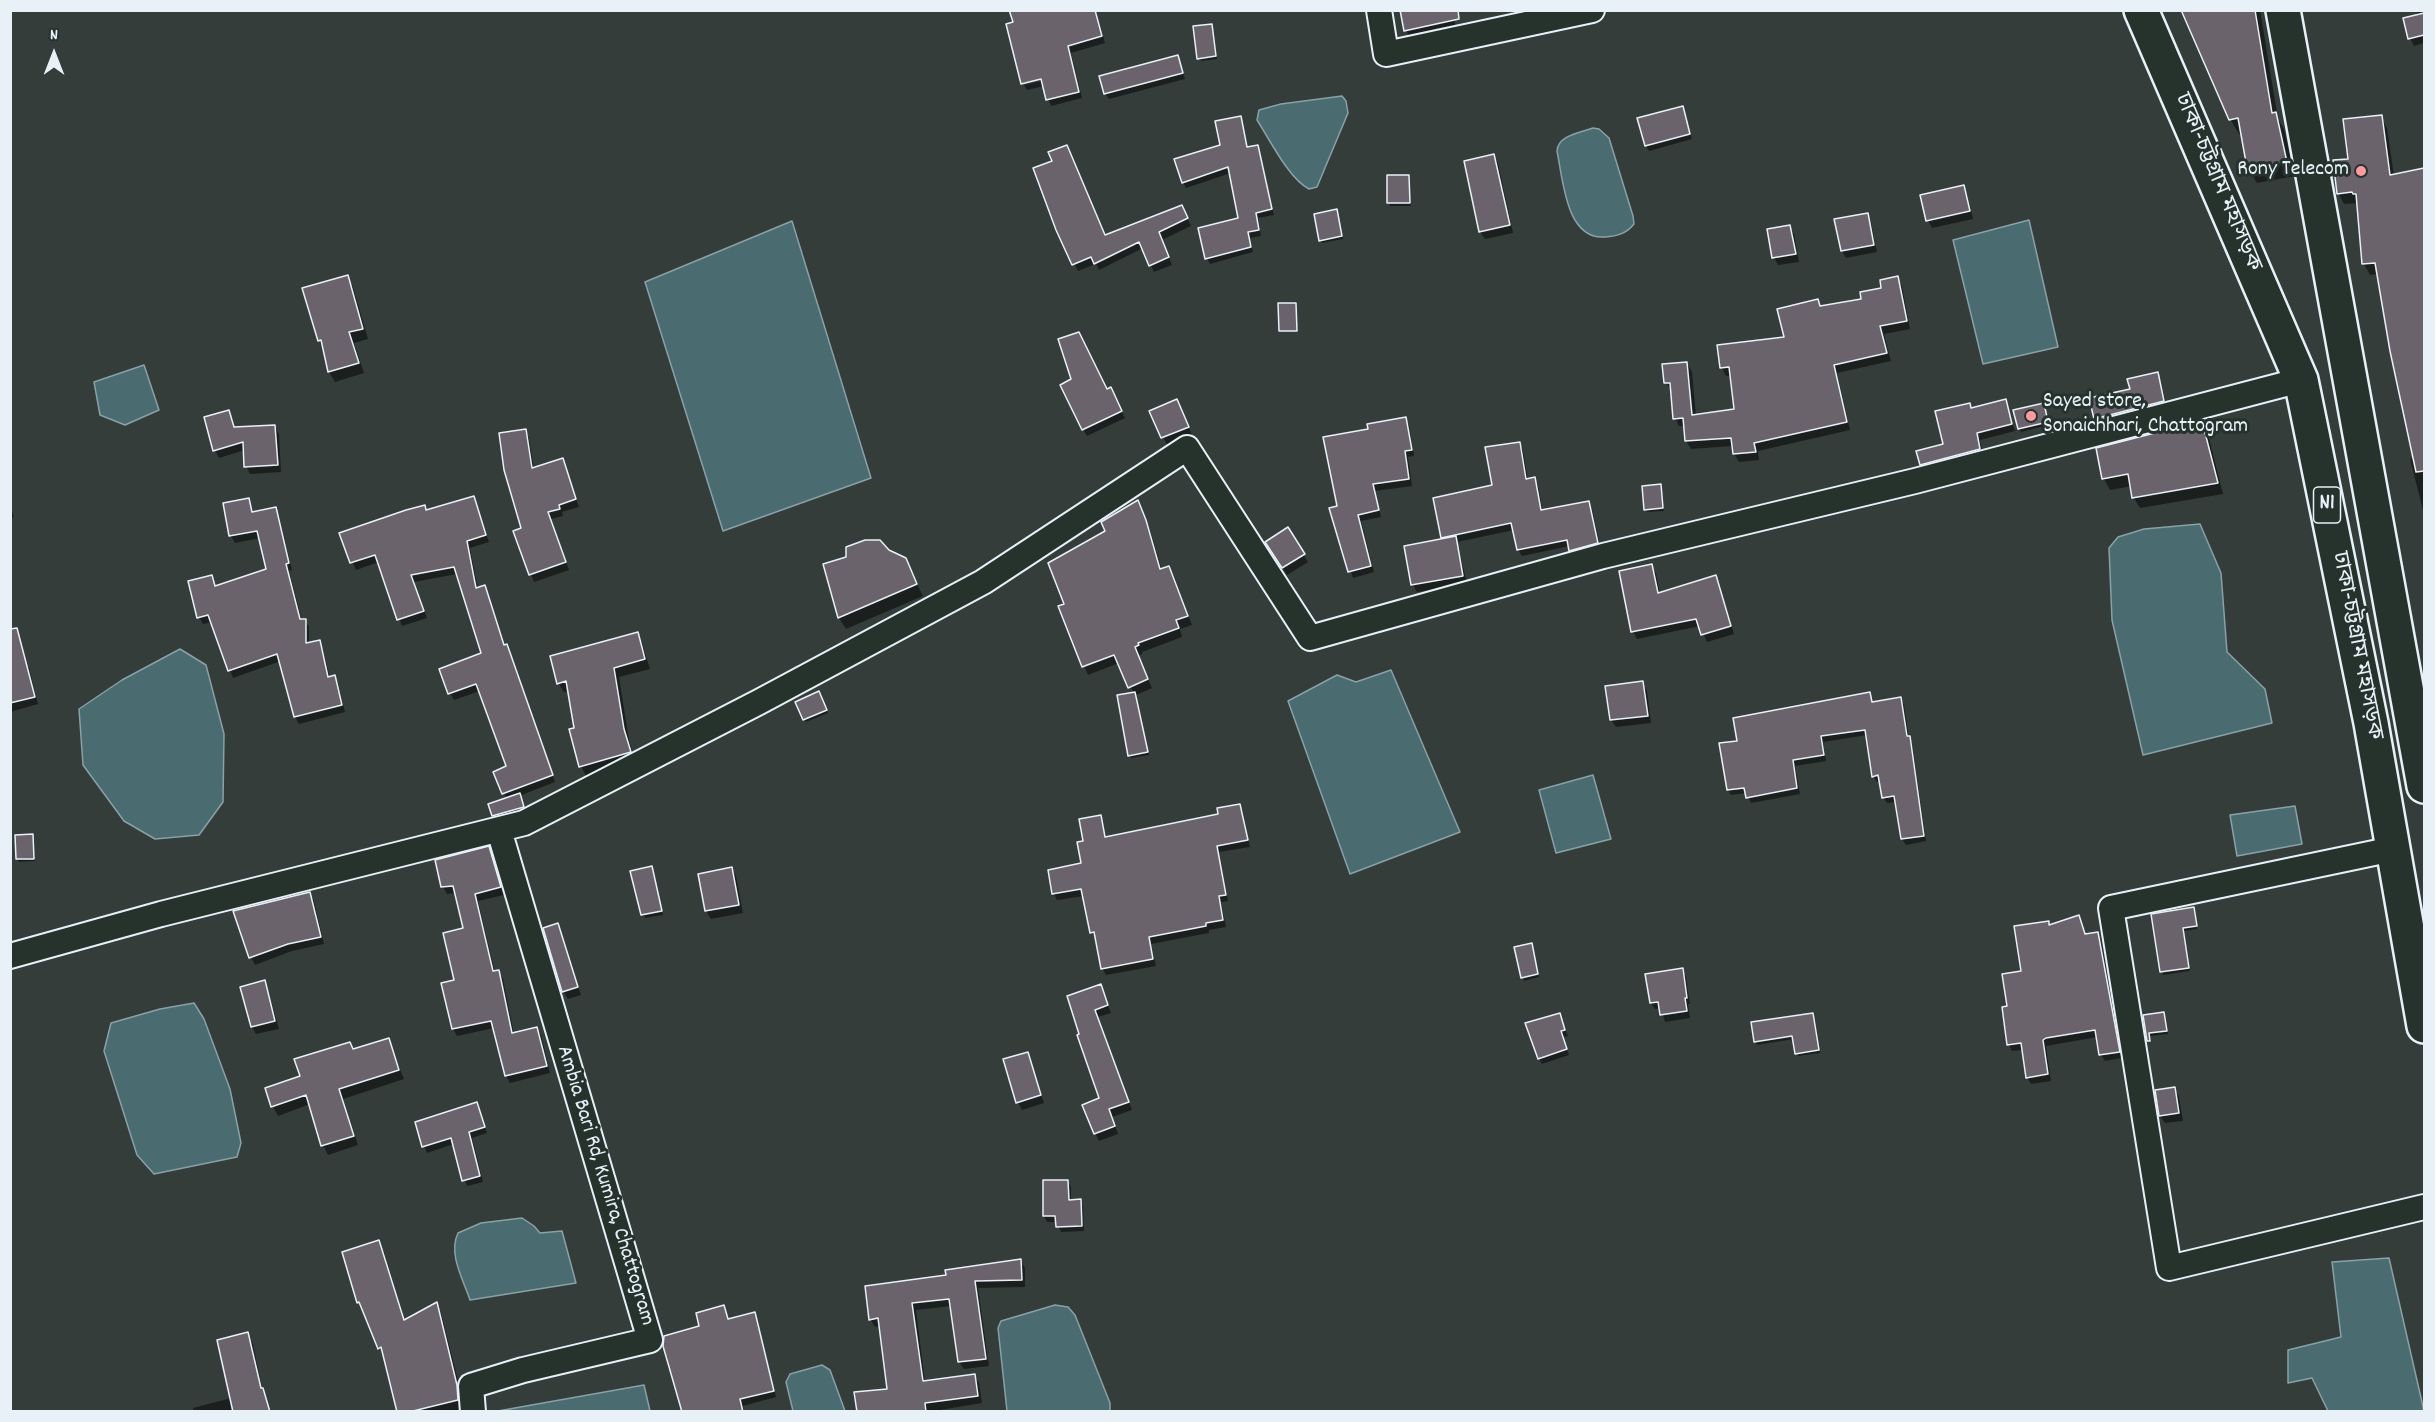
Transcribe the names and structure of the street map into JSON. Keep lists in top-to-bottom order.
{
  "streets": {
    "highway": ["ঢাকা-চট্টগ্রাম মহাসড়ক", "N1"],
    "street": ["Ambia Bari Rd, Kumira, Chattogram"]
  },
  "places": ["Rony Telecom", "Sayed store, Sonaichhari, Chattogram"],
  "north": "top"
}
